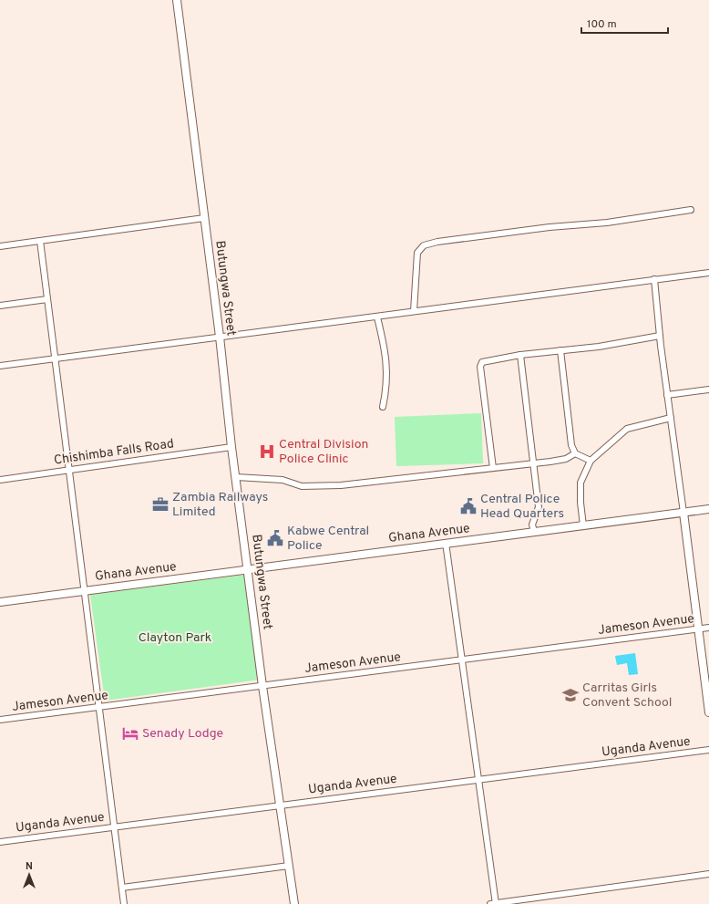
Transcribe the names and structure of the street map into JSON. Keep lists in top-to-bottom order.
{
  "streets": {
    "main road": ["Butungwa Street", "Ghana Avenue"],
    "street": ["Chishimba Falls Road", "Jameson Avenue", "Uganda Avenue"]
  },
  "crossings": [
    ["Butungwa Street", "Chishimba Falls Road"],
    ["Butungwa Street", "Ghana Avenue"],
    ["Butungwa Street", "Jameson Avenue"],
    ["Butungwa Street", "Uganda Avenue"]
  ],
  "parks": ["Clayton Park"],
  "places": {
    "hospital": ["Central Division Police Clinic"],
    "office": ["Zambia Railways Limited"],
    "public building": ["Central Police Head Quarters", "Kabwe Central Police"],
    "school or university": ["Carritas Girls Convent School"],
    "hotel": ["Senady Lodge"]
  },
  "scale_bar": "100 m",
  "north": "top"
}
